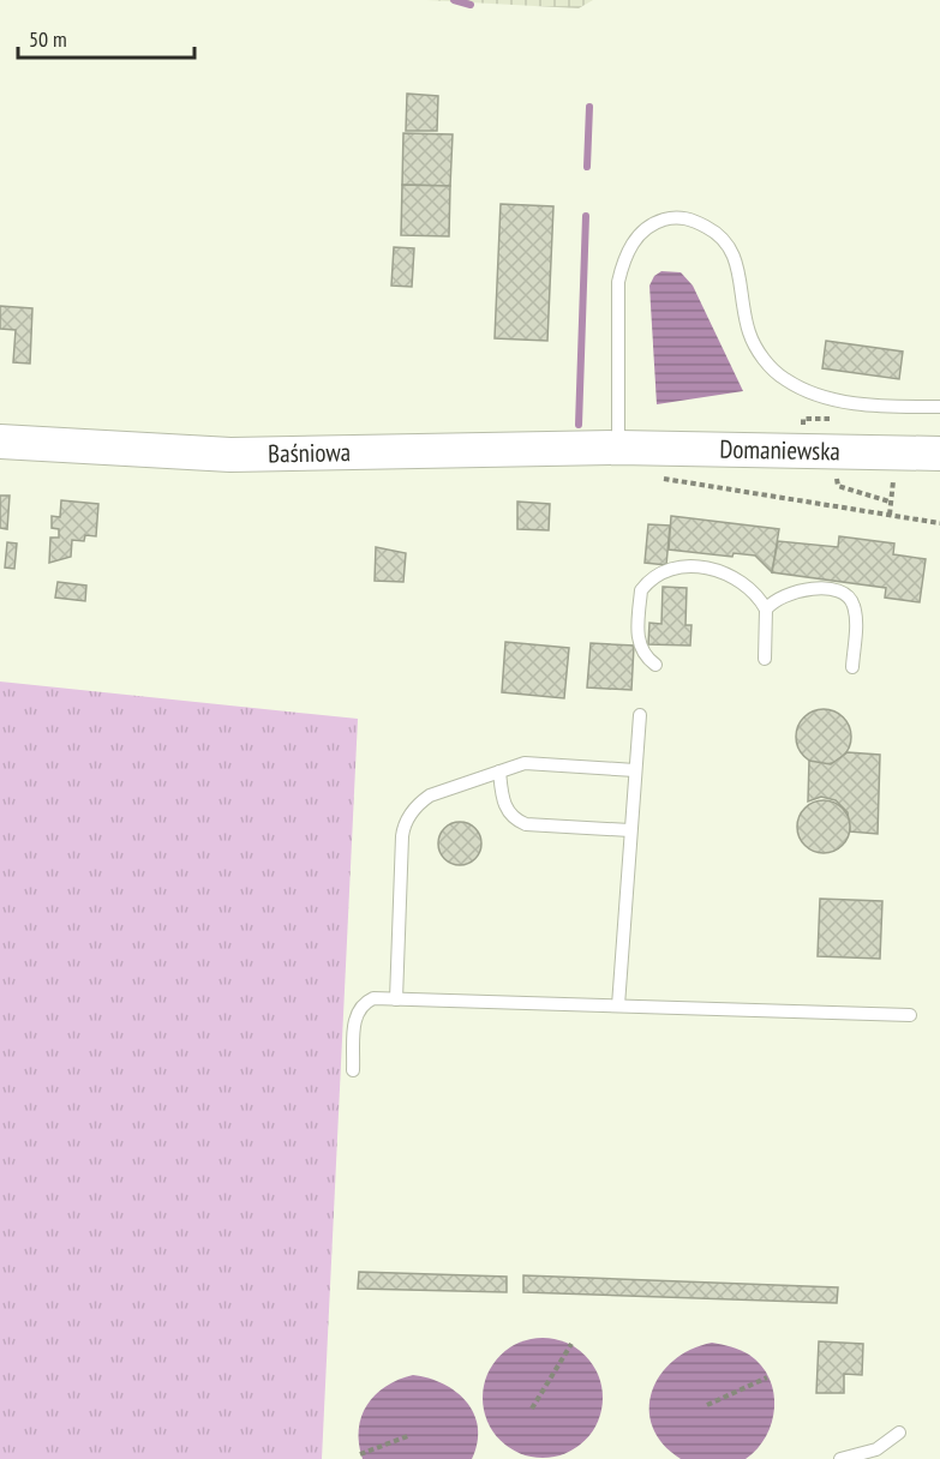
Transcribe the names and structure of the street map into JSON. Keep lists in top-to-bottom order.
{
  "streets": {
    "main road": ["Domaniewska", "Baśniowa"]
  },
  "crossings": [
    ["Domaniewska", "Baśniowa"]
  ],
  "scale_bar": "50 m"
}
